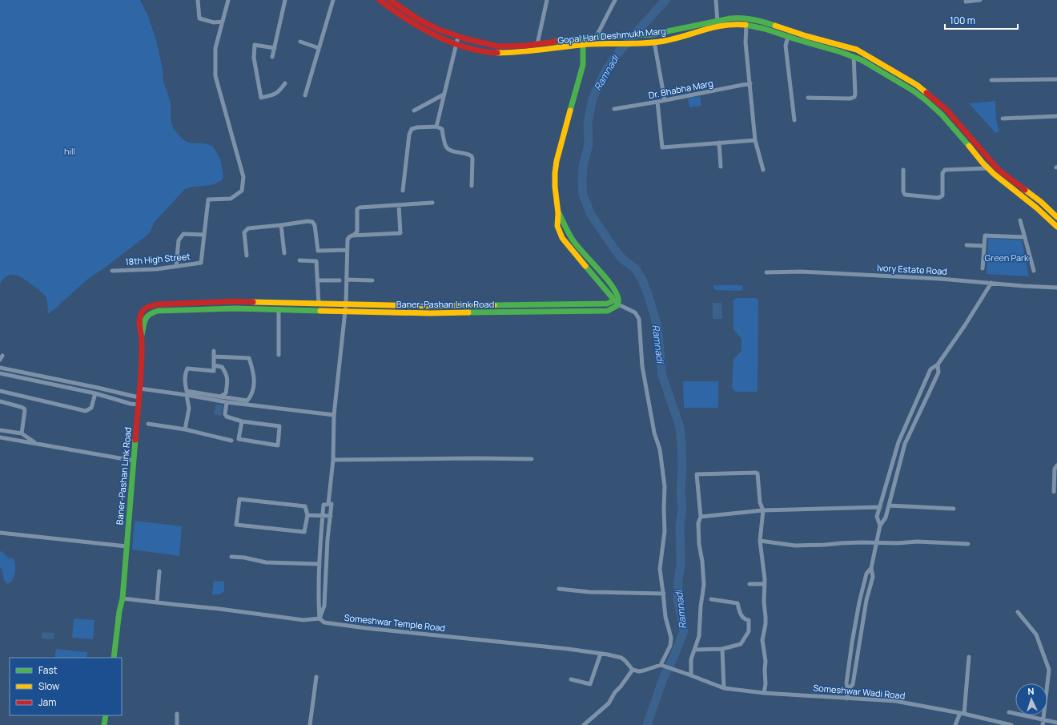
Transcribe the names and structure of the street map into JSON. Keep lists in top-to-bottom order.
{
  "streets": {
    "street": [
      "Gopal Hari Deshmukh Marg",
      "Dr. Bhabha Marg",
      "18th High Street",
      "Ivory Estate Road",
      "Baner-Pashan Link Road",
      "Someshwar Temple Road",
      "Someshwar Wadi Road"
    ]
  },
  "crossings": [
    ["Baner-Pashan Link Road", "Someshwar Temple Road"]
  ],
  "water": ["Ramnadi"],
  "parks": ["hill", "Green Park"],
  "legend": ["Fast", "Slow", "Jam"],
  "scale_bar": "100 m",
  "north": "top"
}
